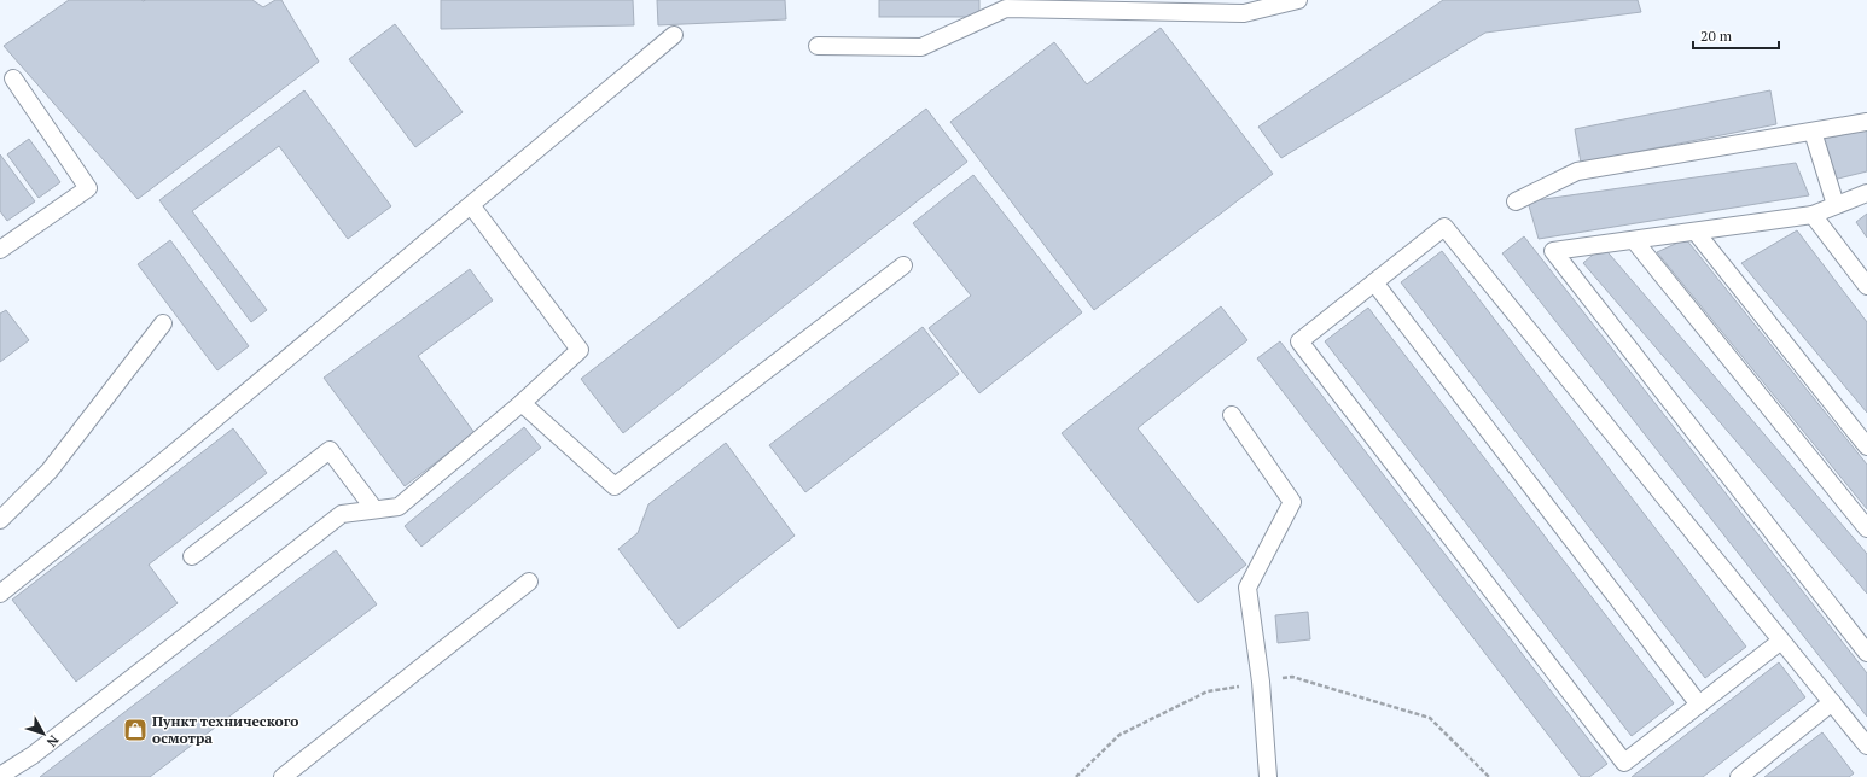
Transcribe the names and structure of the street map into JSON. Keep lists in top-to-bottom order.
{
  "places": {
    "shop": ["Пункт технического осмотра"]
  },
  "scale_bar": "20 m",
  "north": "bottom right"
}
